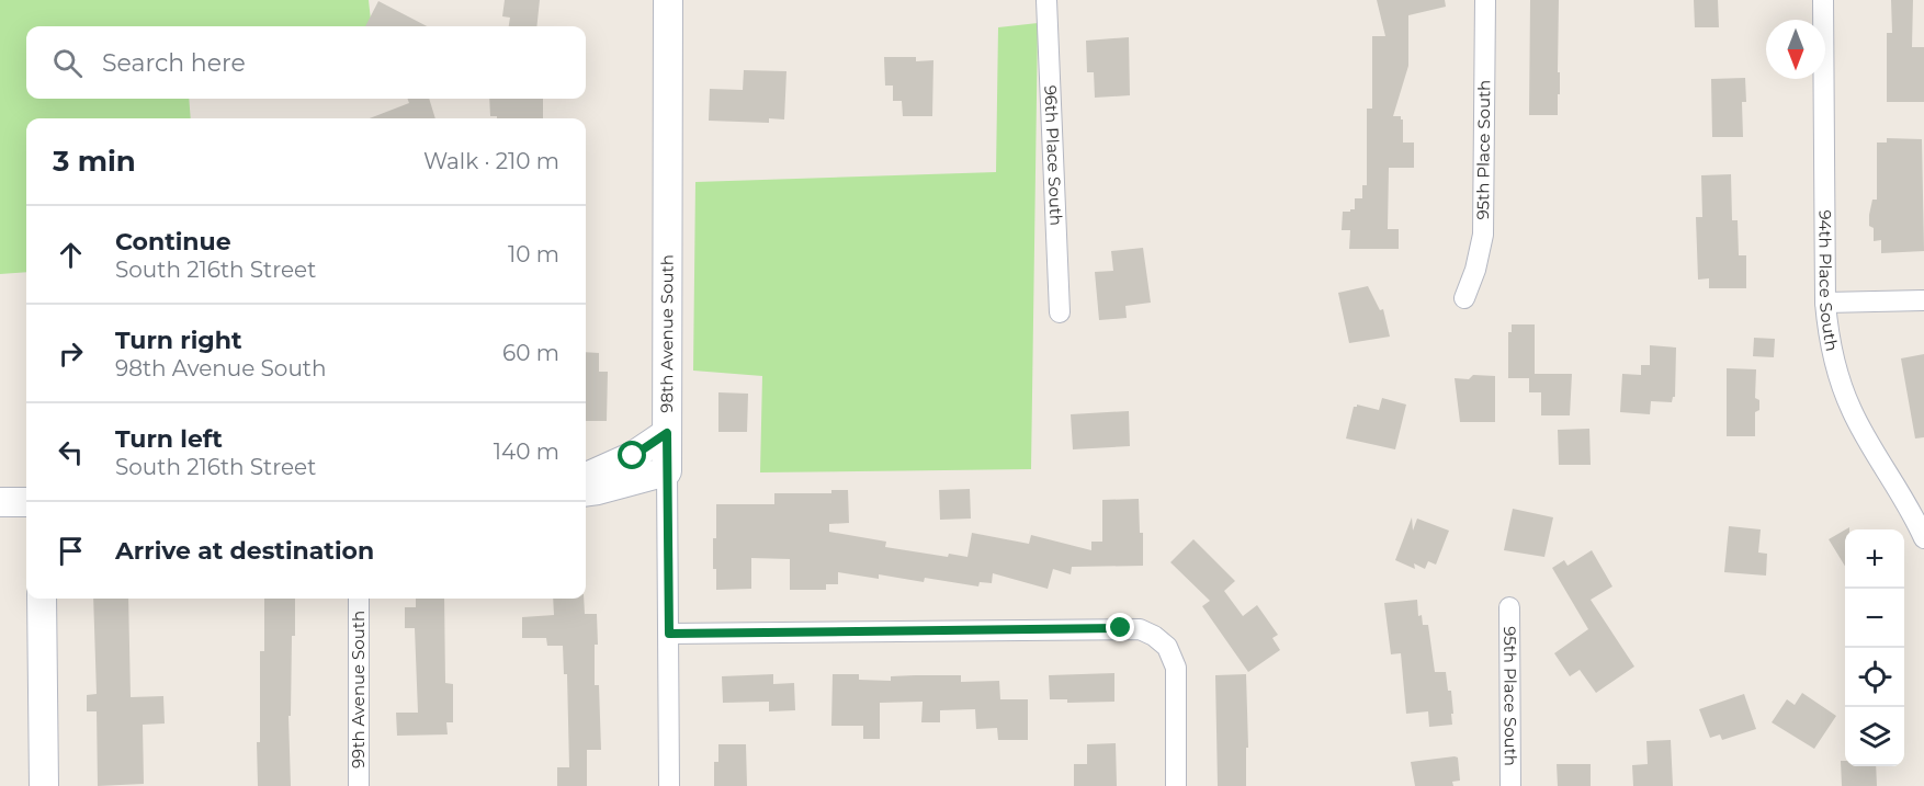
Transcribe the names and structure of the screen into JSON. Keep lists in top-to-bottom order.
{
  "streets": {
    "street": [
      "95th Place South",
      "96th Place South",
      "94th Place South",
      "98th Avenue South",
      "99th Avenue South"
    ]
  },
  "north": "bottom",
  "page": {
    "search": "Search here",
    "heading": ["3 min", "Walk · 210 m"],
    "list": [
      ["Continue", "South 216th Street", "10 m"],
      ["Turn right", "98th Avenue South", "60 m"],
      ["Turn left", "South 216th Street", "140 m"],
      "Arrive at destination"
    ],
    "map_buttons": ["+", "−"]
  }
}
